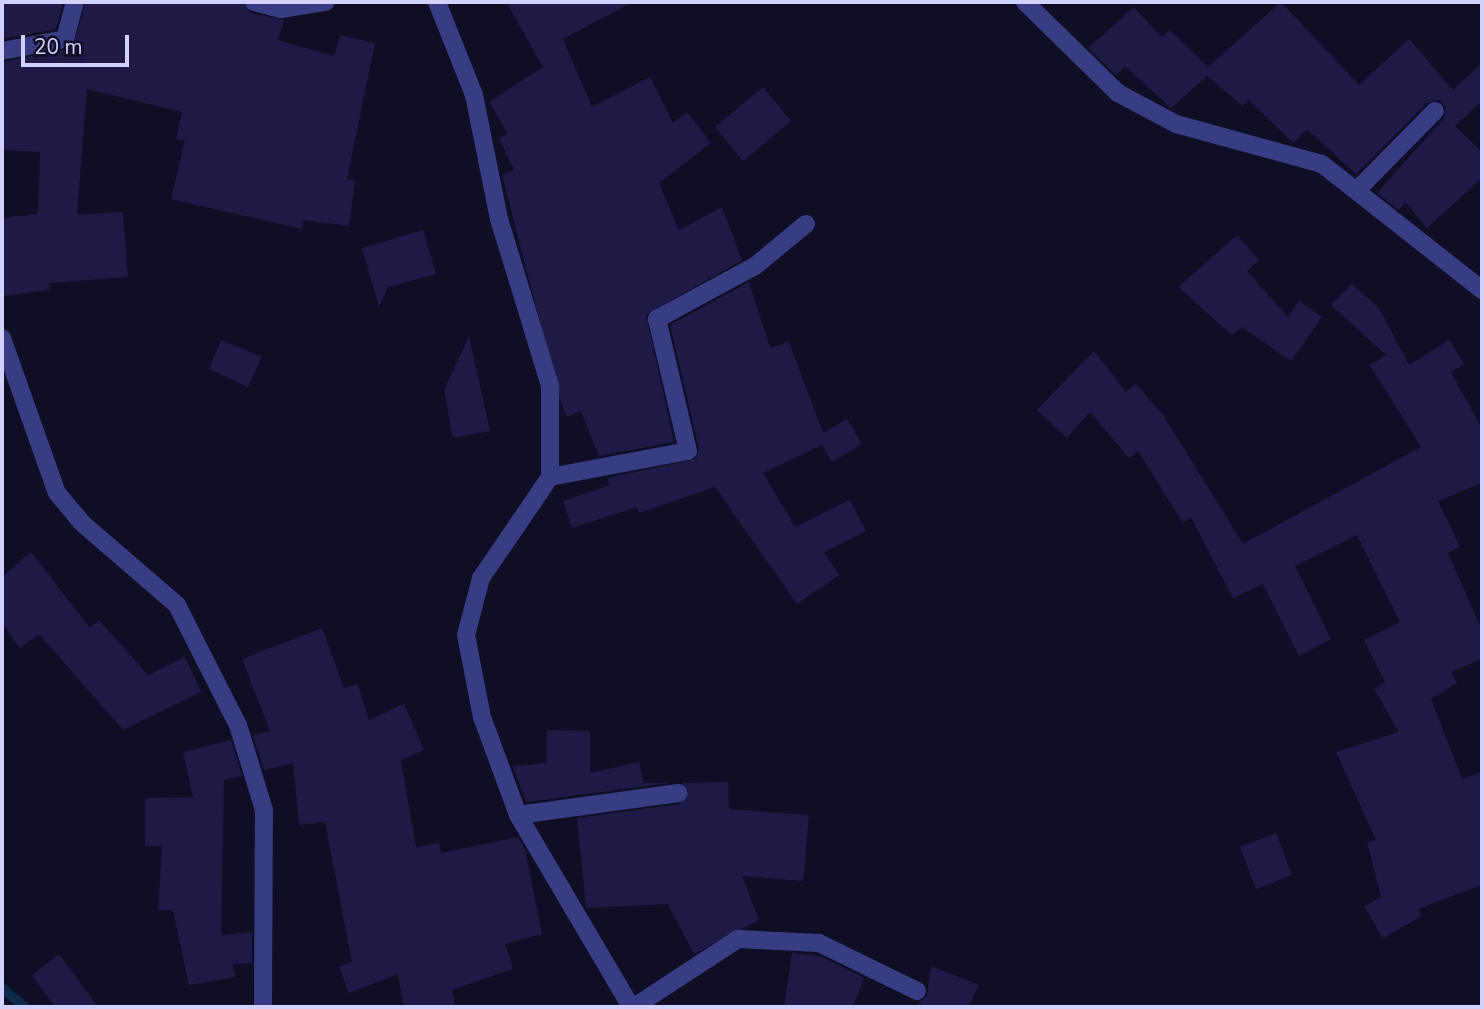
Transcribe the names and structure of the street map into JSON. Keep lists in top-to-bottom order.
{
  "scale_bar": "20 m"
}
